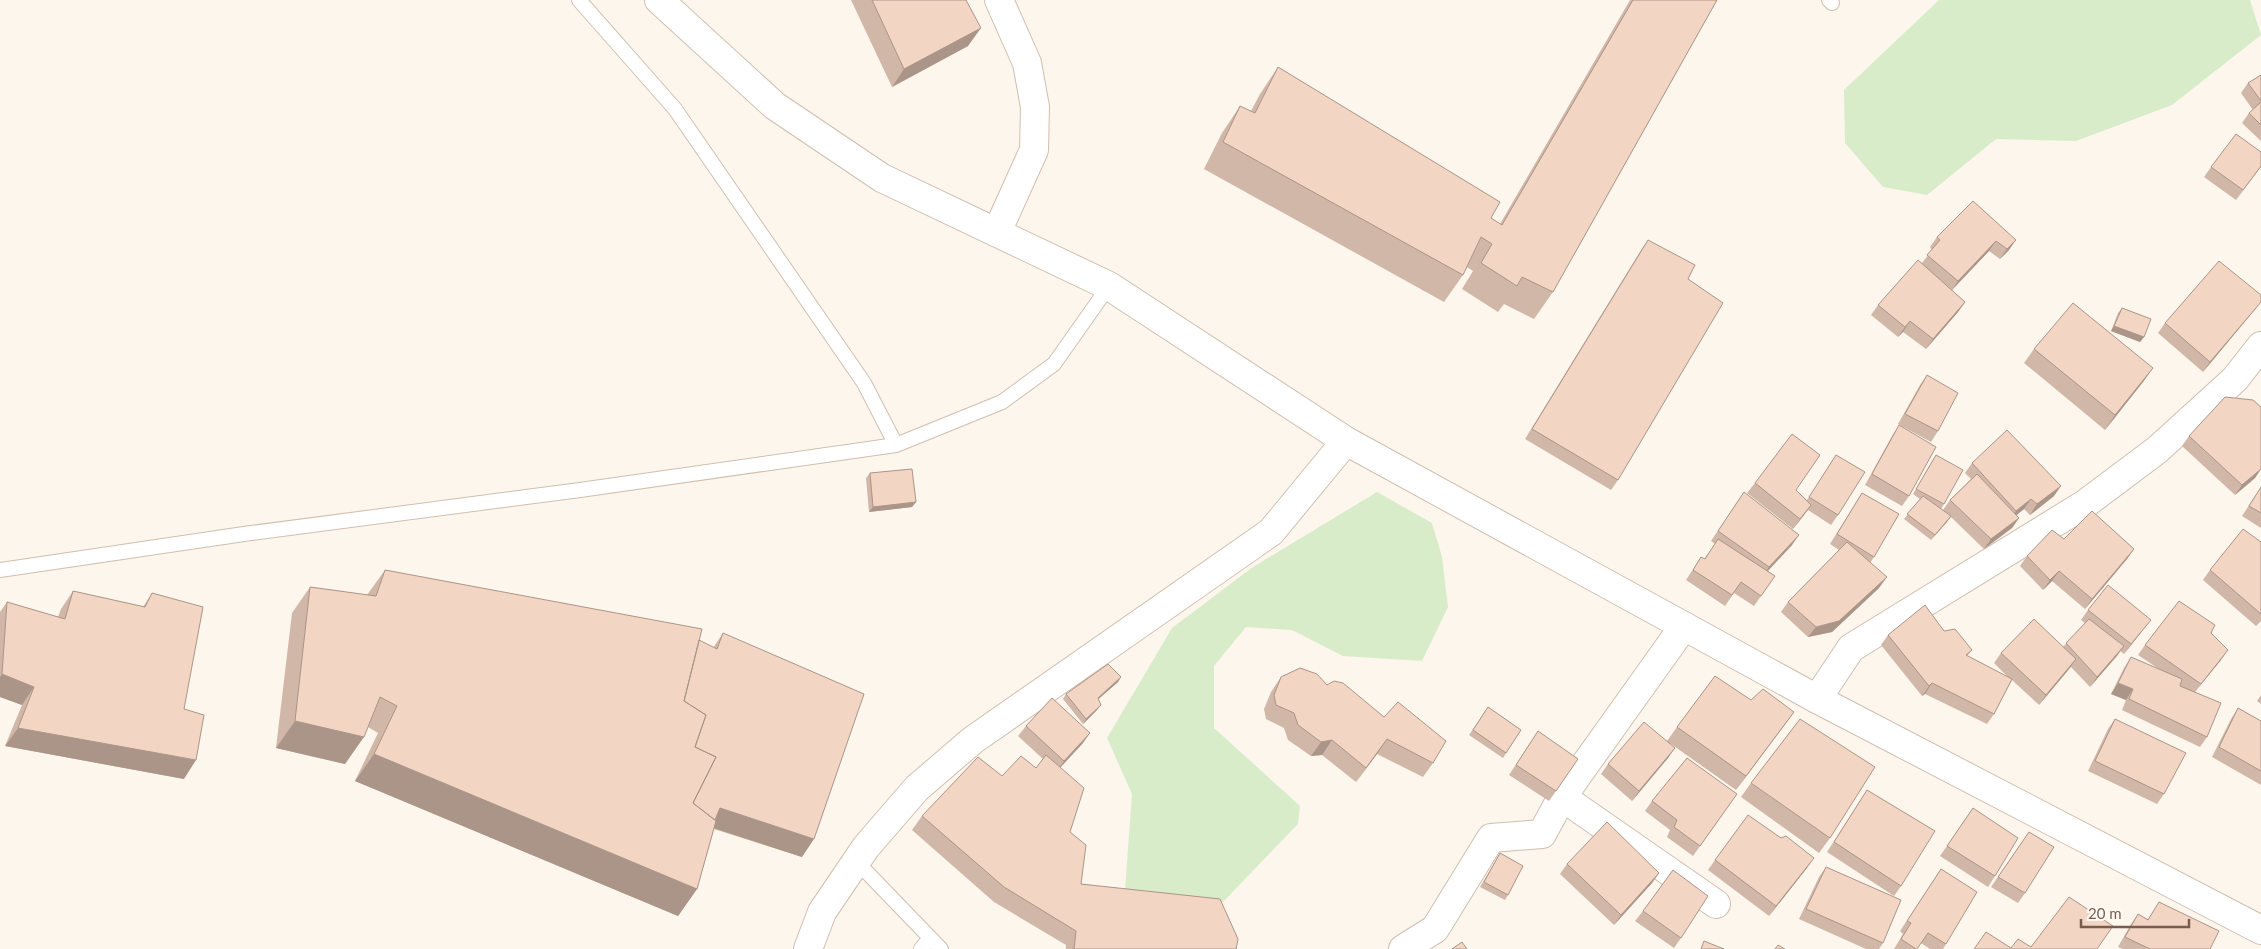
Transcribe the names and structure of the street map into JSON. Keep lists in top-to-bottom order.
{
  "scale_bar": "20 m"
}
